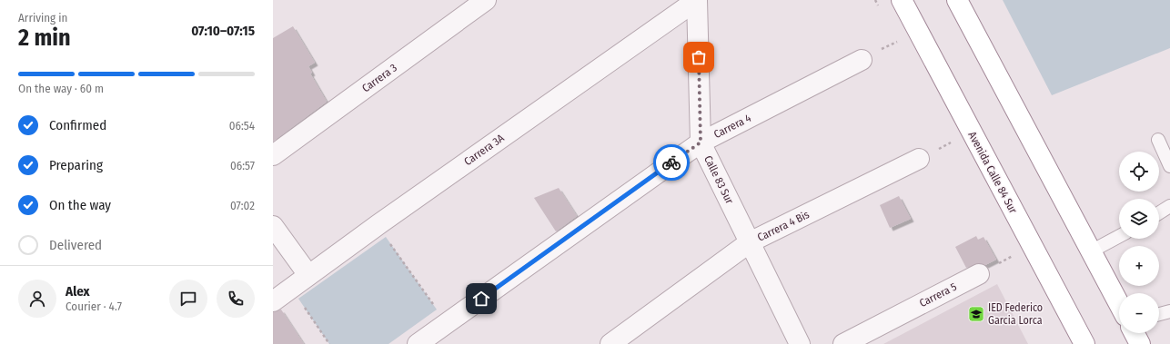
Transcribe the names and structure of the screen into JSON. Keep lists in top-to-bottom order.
{
  "streets": {
    "highway": ["Avenida Calle 84 Sur"],
    "street": [
      "Carrera 3",
      "Carrera 4",
      "Carrera 3A",
      "Calle 83 Sur",
      "Carrera 4 Bis",
      "Carrera 5"
    ]
  },
  "crossings": [
    ["Carrera 4", "Calle 83 Sur"],
    ["Carrera 3A", "Calle 83 Sur"],
    ["Calle 83 Sur", "Carrera 4 Bis"]
  ],
  "places": {
    "school or university": ["IED Federico Garcia Lorca"]
  },
  "page": {
    "heading": ["2 min", "Arriving in", "07:10–07:15"],
    "panel": ["Alex", "Courier · 4.7"],
    "bar": "On the way · 60 m",
    "list": [
      ["Confirmed", "06:54"],
      ["Preparing", "06:57"],
      ["On the way", "07:02"],
      "Delivered"
    ],
    "map_buttons": ["+", "−"]
  }
}
